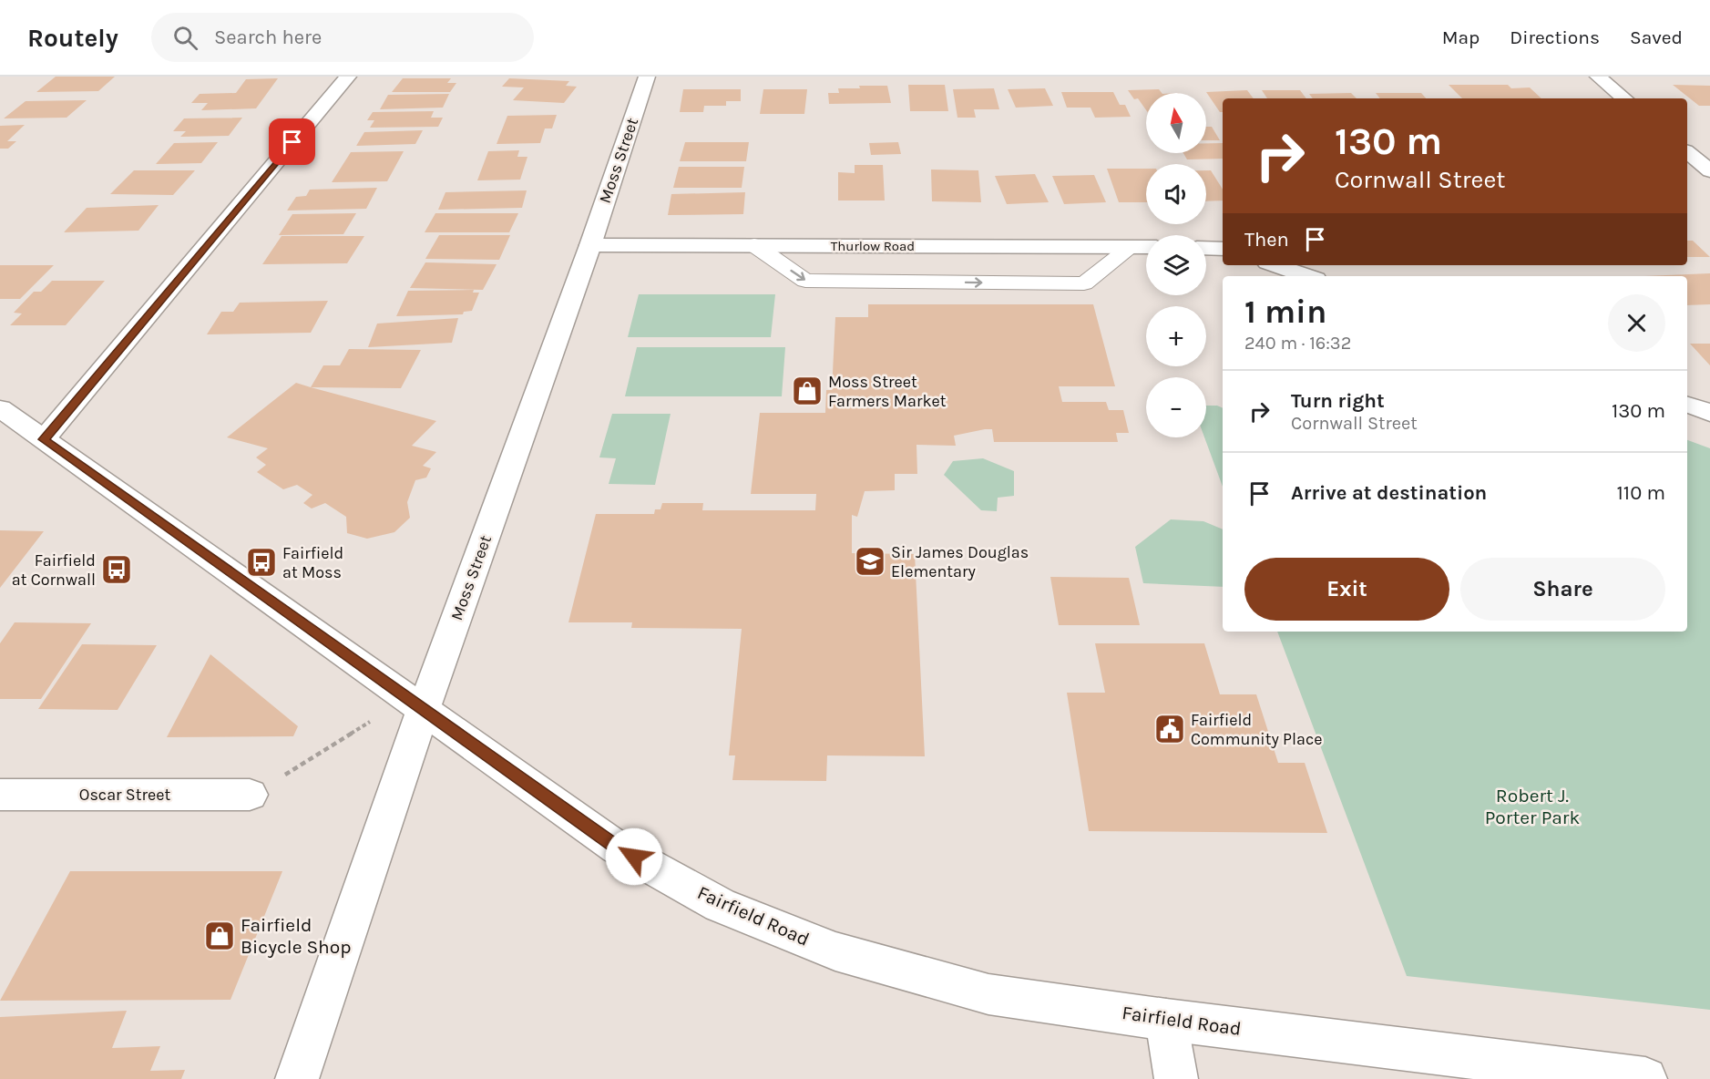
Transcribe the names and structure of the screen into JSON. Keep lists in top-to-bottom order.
{
  "streets": {
    "street": [
      "Moss Street",
      "Thurlow Road",
      "Oscar Street",
      "Fairfield Road"
    ]
  },
  "crossings": [
    ["Moss Street", "Thurlow Road"],
    ["Moss Street", "Fairfield Road"]
  ],
  "parks": ["Robert J. Porter Park"],
  "places": {
    "shop": ["Moss Street Farmers Market", "Fairfield Bicycle Shop"],
    "school or university": ["Sir James Douglas Elementary"],
    "bus stop": ["Fairfield at Moss", "Fairfield at Cornwall"],
    "public building": ["Fairfield Community Place"]
  },
  "north": "top",
  "page": {
    "header": "Routely",
    "search": "Search here",
    "nav": ["Map", "Directions", "Saved"],
    "map_buttons": ["+", "−"],
    "turn": ["130 m", "Cornwall Street"],
    "then": "Then",
    "heading": ["1 min", "240 m · 16:32"],
    "list": [
      {
        "name": "Turn right",
        "note": "Cornwall Street",
        "value": "130 m"
      },
      {
        "name": "Arrive at destination",
        "value": "110 m"
      }
    ],
    "buttons": ["Exit", "Share"]
  }
}
